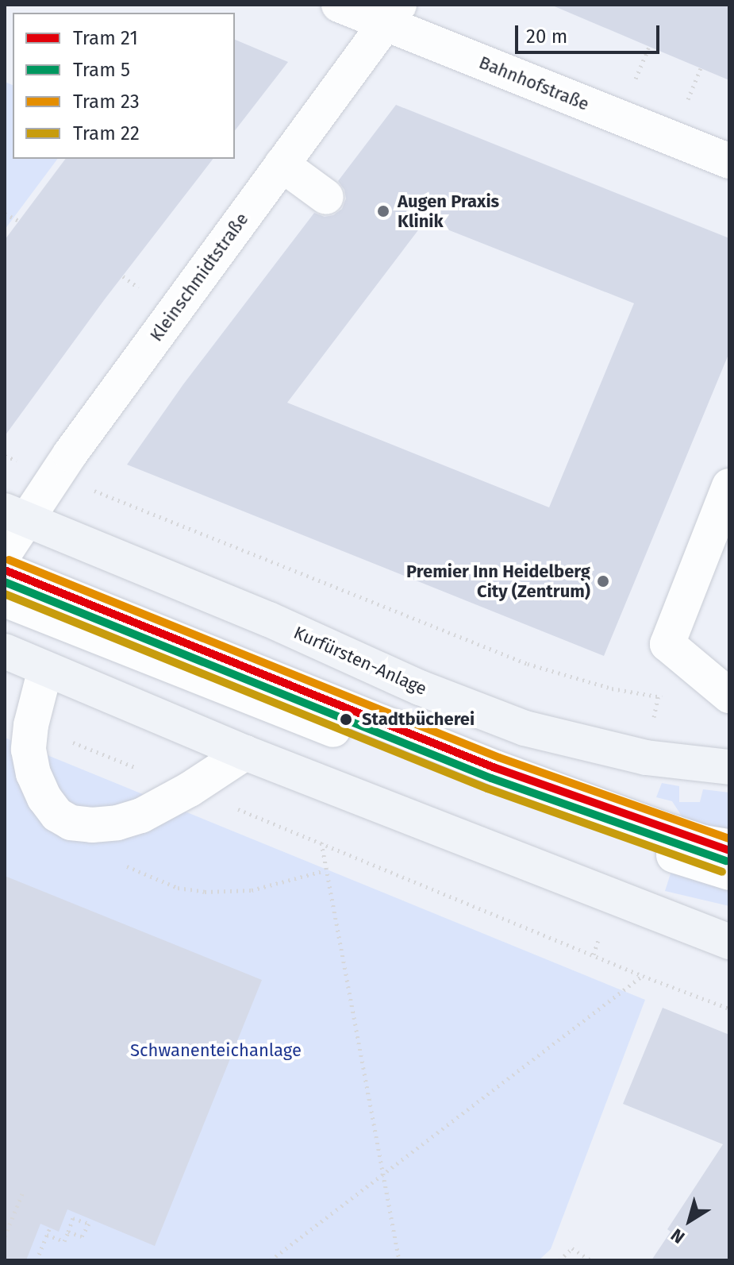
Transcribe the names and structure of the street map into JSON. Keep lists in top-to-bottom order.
{
  "streets": {
    "main road": ["Kurfürsten-Anlage"],
    "street": ["Bahnhofstraße", "Kleinschmidtstraße"]
  },
  "crossings": [
    ["Bahnhofstraße", "Kleinschmidtstraße"],
    ["Kleinschmidtstraße", "Kurfürsten-Anlage"]
  ],
  "parks": ["Schwanenteichanlage"],
  "places": ["Augen Praxis Klinik", "Premier Inn Heidelberg City (Zentrum)", "Stadtbücherei"],
  "lines": [
    "tram line 23",
    "tram line 21",
    "tram line 5",
    "tram line 22"
  ],
  "legend": [
    "Tram 21",
    "Tram 5",
    "Tram 23",
    "Tram 22"
  ],
  "scale_bar": "20 m",
  "north": "bottom left"
}
